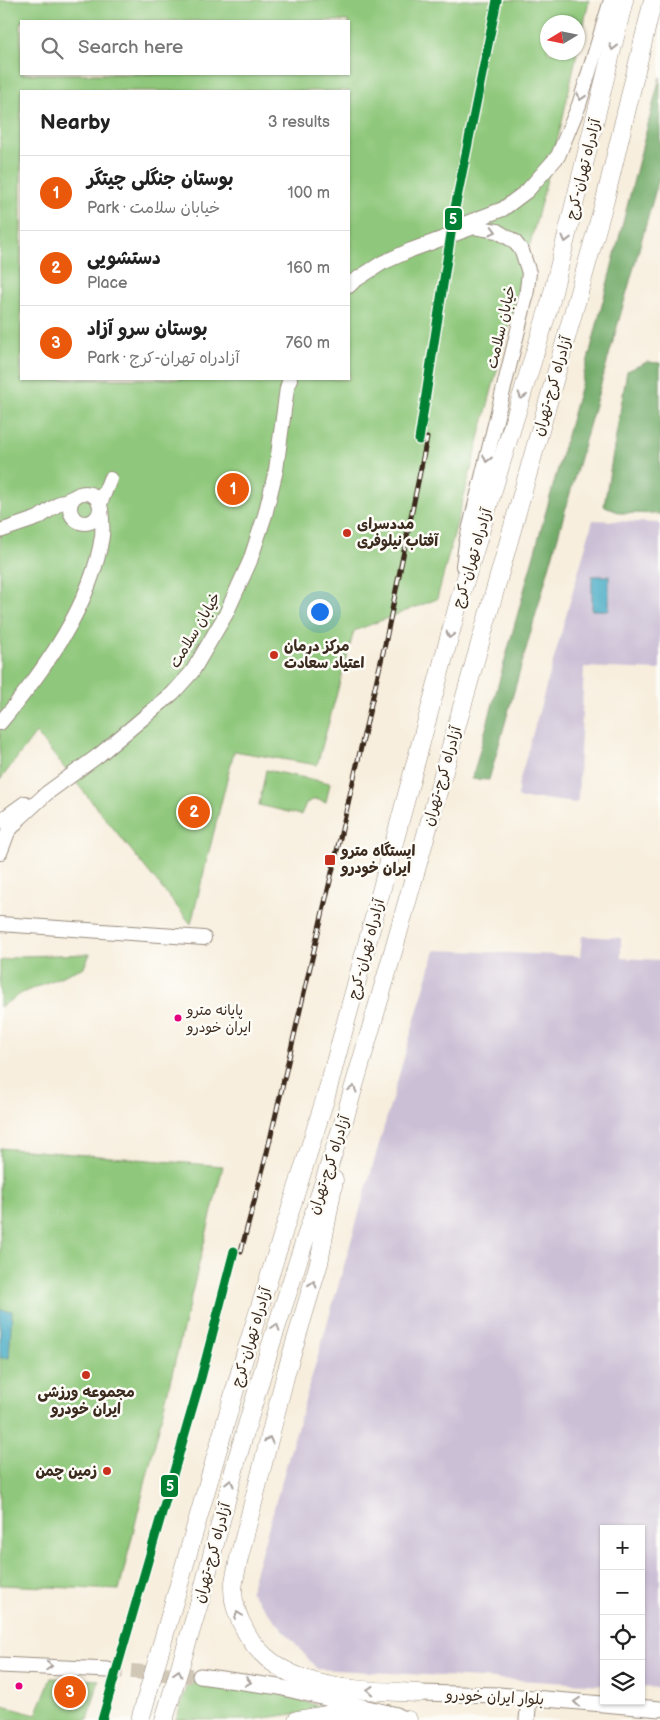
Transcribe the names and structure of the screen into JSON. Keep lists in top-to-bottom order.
{
  "streets": {
    "highway": ["آزادراه تهران-کرج", "آزادراه کرج-تهران"],
    "main road": ["خیابان سلامت", "بلوار ایران خودرو"]
  },
  "crossings": [
    ["آزادراه تهران-کرج", "خیابان سلامت"]
  ],
  "one_way": ["آزادراه تهران-کرج", "آزادراه کرج-تهران", "بلوار ایران خودرو"],
  "places": {
    "other": [
      "مددسرای آفتاب نیلوفری",
      "مرکز درمان اعتیاد سعادت",
      "پایانه مترو ایران خودرو",
      "مجموعه ورزشی ایران خودرو",
      "زمین چمن"
    ],
    "transit": ["ایستگاه مترو ایران خودرو"]
  },
  "lines": ["transit line 5"],
  "north": "left",
  "page": {
    "search": "Search here",
    "heading": ["Nearby", "3 results"],
    "list": [
      {
        "mark": "1",
        "name": "بوستان جنگلی چیتگر",
        "note": "Park · خیابان سلامت",
        "value": "100 m"
      },
      {
        "mark": "2",
        "name": "دستشویی",
        "note": "Place",
        "value": "160 m"
      },
      {
        "mark": "3",
        "name": "بوستان سرو آزاد",
        "note": "Park · آزادراه تهران-کرج",
        "value": "760 m"
      }
    ],
    "pins": ["1", "2", "3"],
    "map_buttons": ["+", "−"]
  }
}
